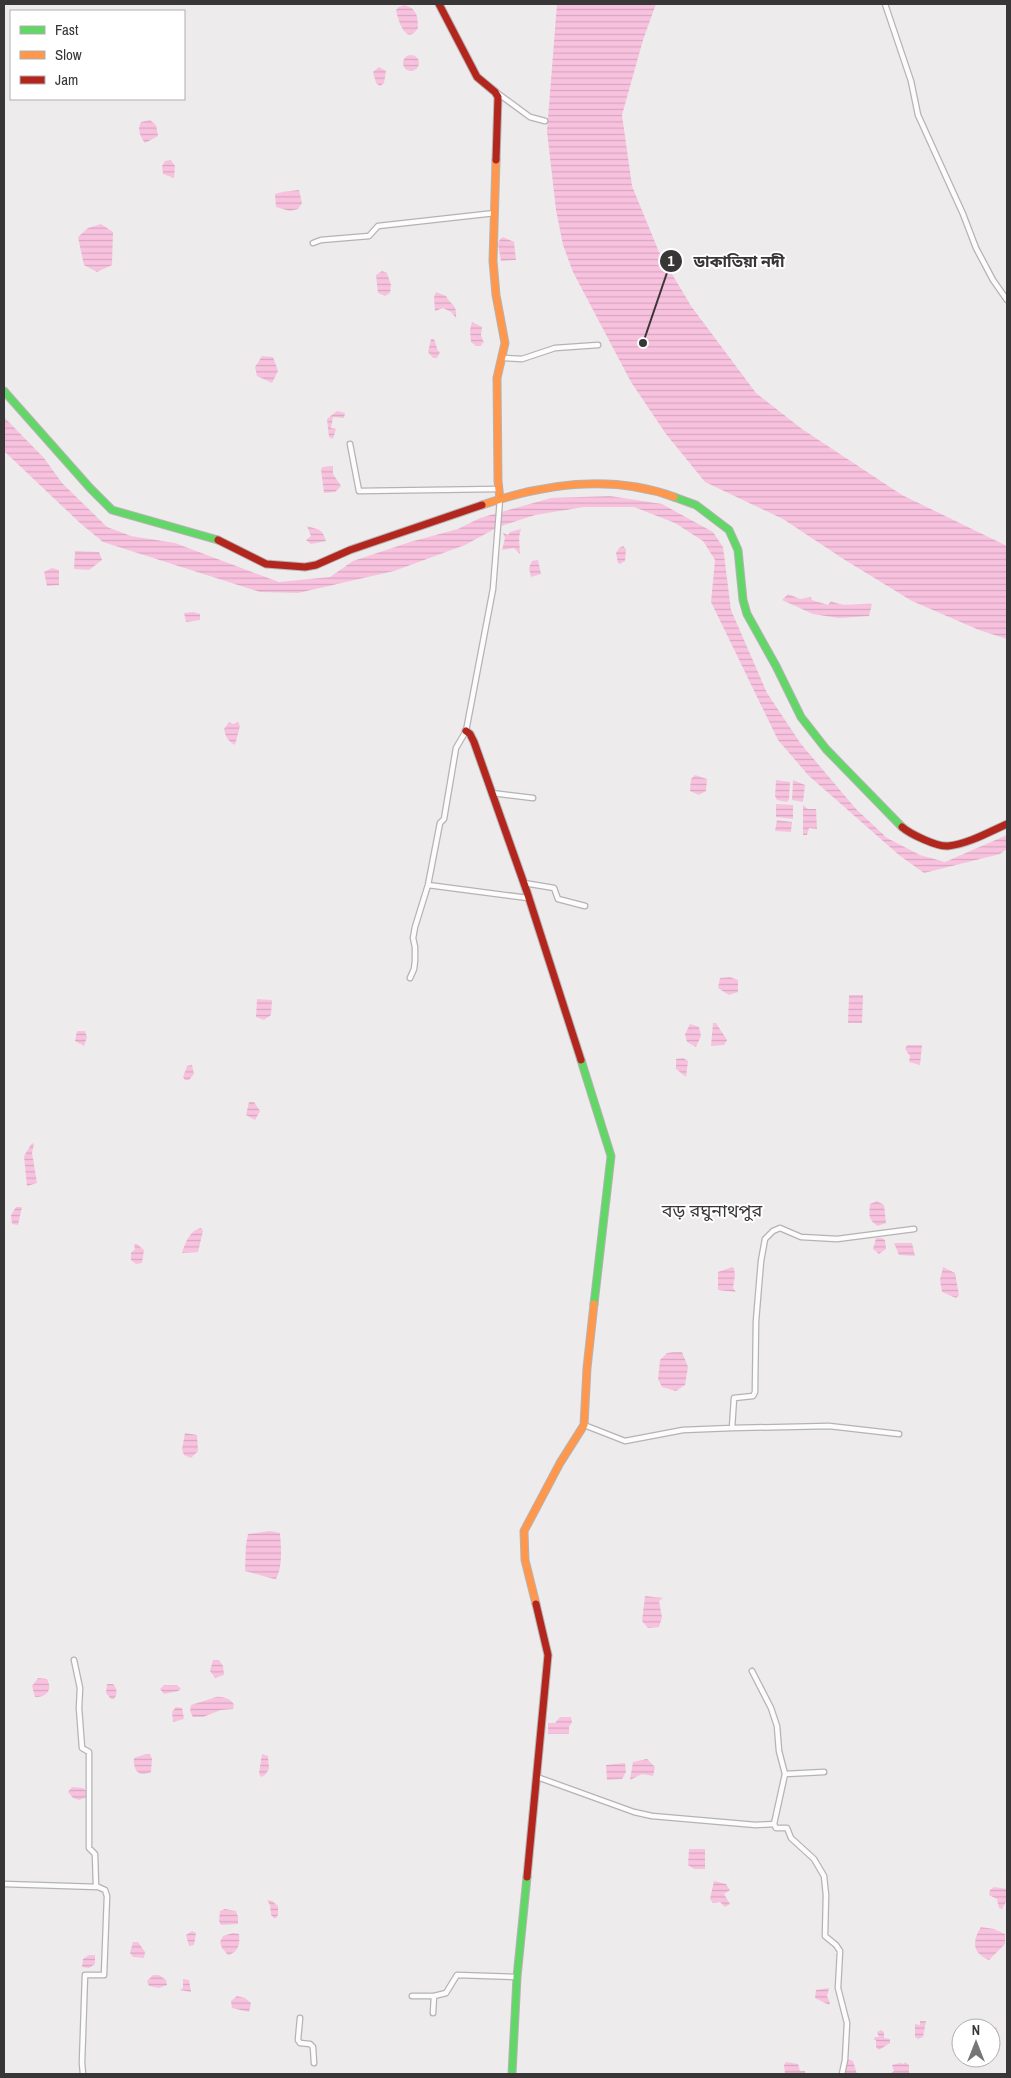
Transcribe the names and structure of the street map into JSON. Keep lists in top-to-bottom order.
{
  "districts": ["বড় রঘুনাথপুর"],
  "places": ["ডাকাতিয়া নদী"],
  "legend": ["Fast", "Slow", "Jam"],
  "north": "top"
}
